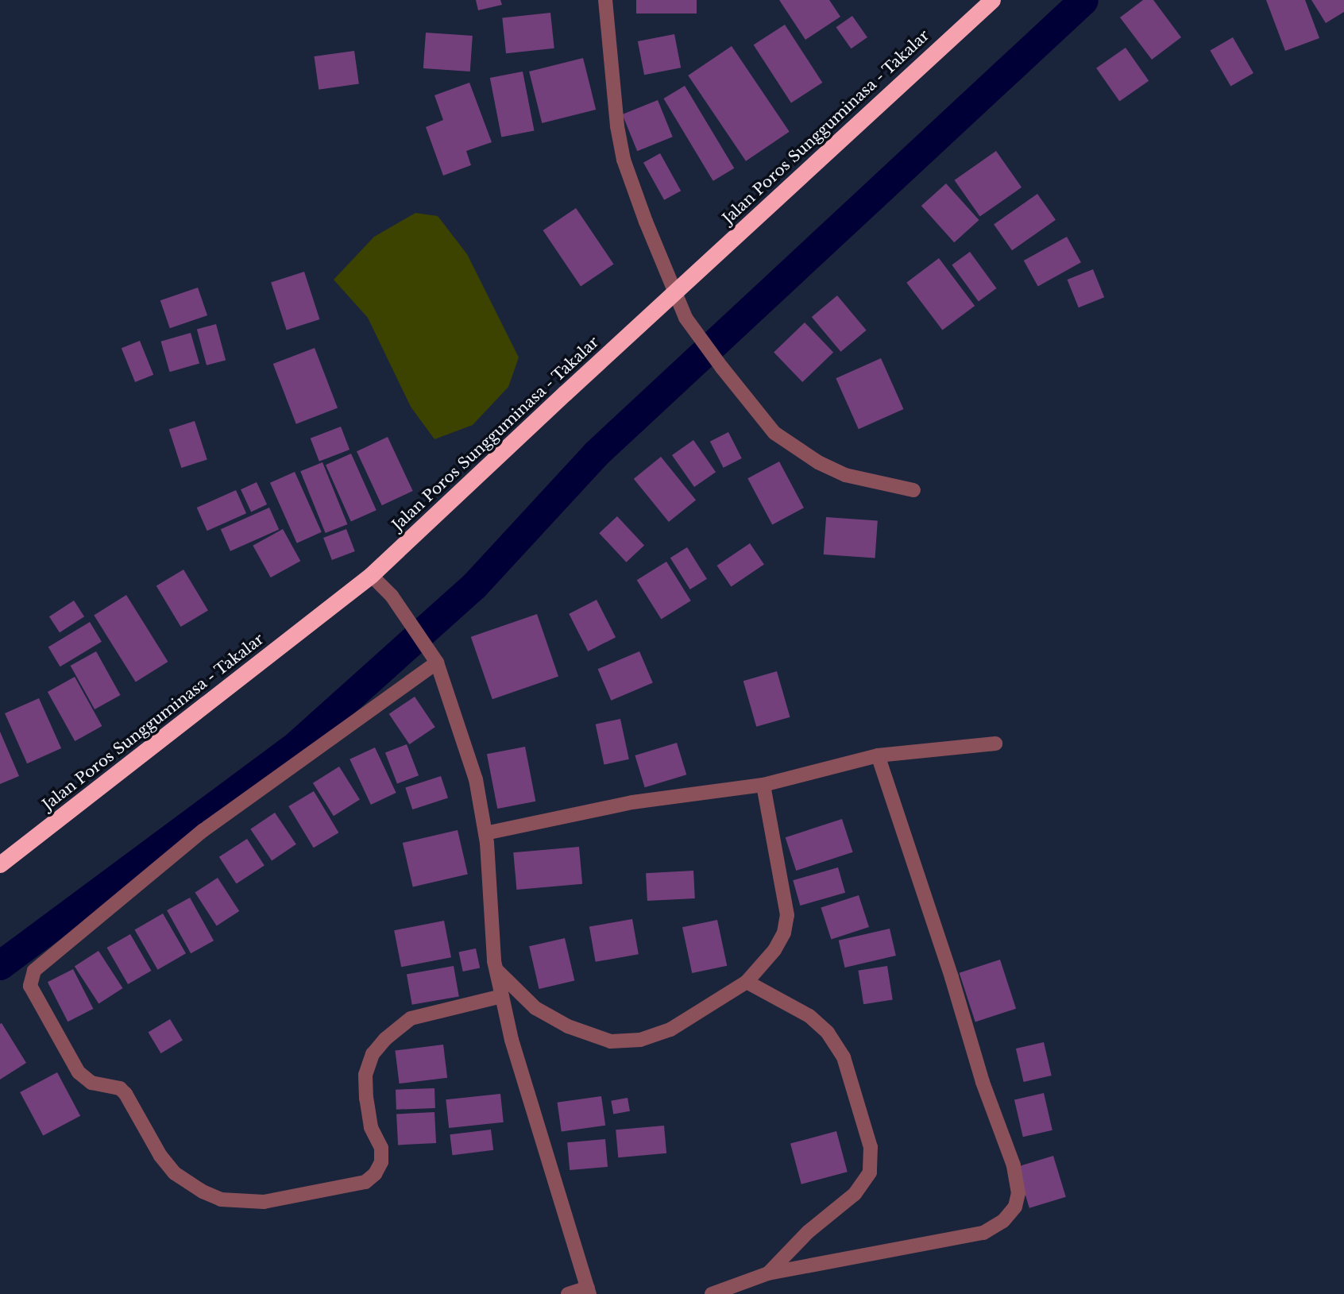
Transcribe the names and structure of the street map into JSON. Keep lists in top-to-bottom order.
{
  "streets": {
    "highway": ["Jalan Poros Sungguminasa - Takalar"]
  }
}
